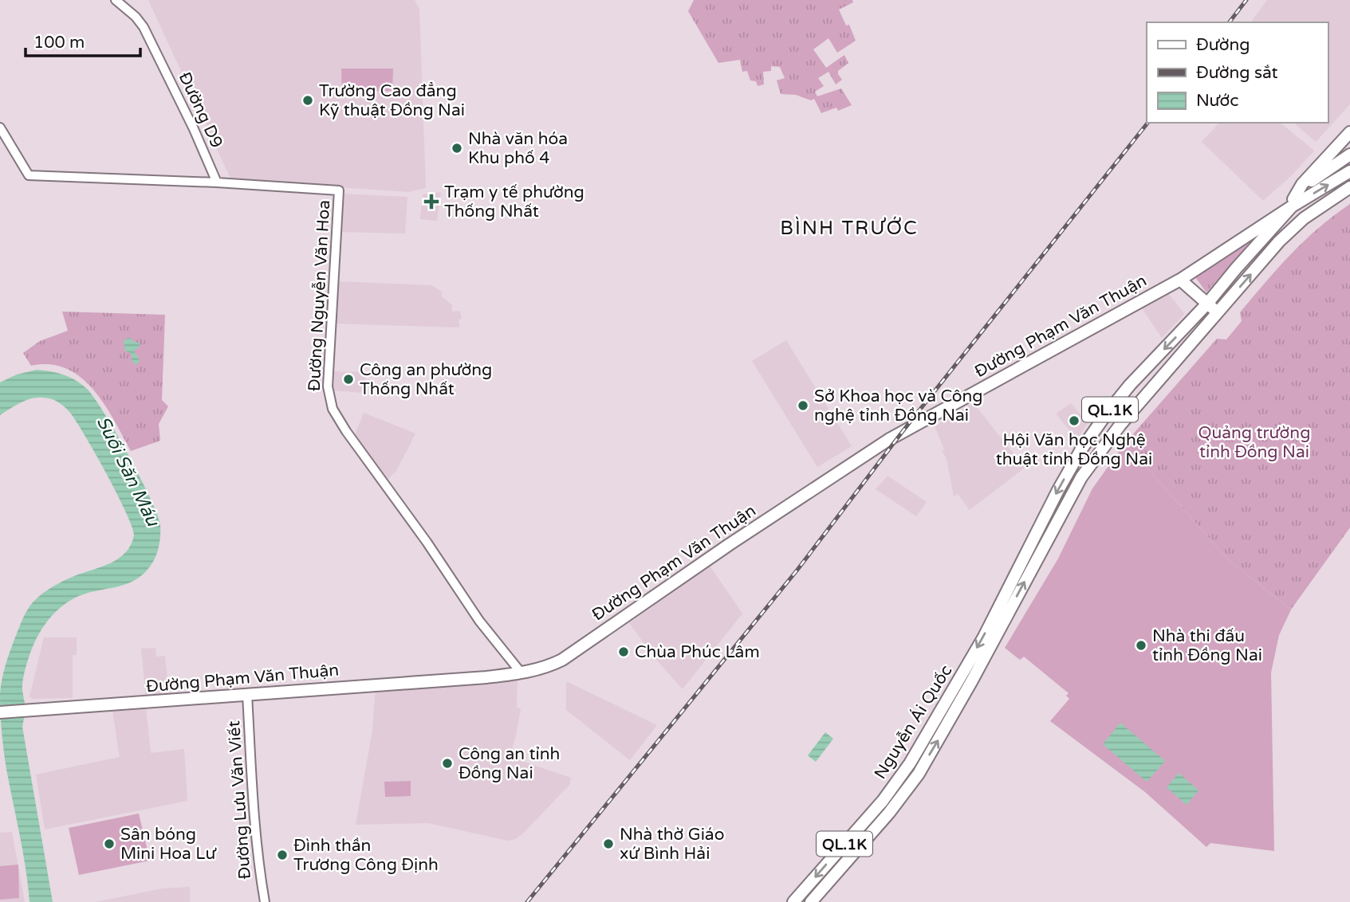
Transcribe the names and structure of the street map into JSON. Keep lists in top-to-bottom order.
{
  "streets": {
    "main road": ["Đường Phạm Văn Thuận", "QL.1K", "Nguyễn Ái Quốc"],
    "street": ["Đường D9", "Đường Nguyễn Văn Hoa", "Đường Lưu Văn Viết"]
  },
  "crossings": [
    ["Đường D9", "Đường Nguyễn Văn Hoa"],
    ["Đường Nguyễn Văn Hoa", "Đường Phạm Văn Thuận"],
    ["Đường Phạm Văn Thuận", "QL.1K"],
    ["Đường Phạm Văn Thuận", "Đường Lưu Văn Viết"],
    ["QL.1K", "Nguyễn Ái Quốc"]
  ],
  "districts": ["BÌNH TRƯỚC"],
  "water": ["Suối Săn Máu"],
  "parks": ["Quảng trường tỉnh Đồng Nai"],
  "places": {
    "other": [
      "Trường Cao đẳng Kỹ thuật Đồng Nai",
      "Nhà văn hóa Khu phố 4",
      "Công an phường Thống Nhất",
      "Sở Khoa học và Công nghệ tỉnh Đồng Nai",
      "Hội Văn học Nghệ thuật tỉnh Đồng Nai",
      "Nhà thi đấu tỉnh Đồng Nai",
      "Chùa Phúc Lâm",
      "Công an tỉnh Đồng Nai",
      "Sân bóng Mini Hoa Lư",
      "Nhà thờ Giáo xứ Bình Hải",
      "Đình thần Trương Công Định"
    ],
    "health": ["Trạm y tế phường Thống Nhất"]
  },
  "legend": ["Đường", "Đường sắt", "Nước"],
  "scale_bar": "100 m"
}
